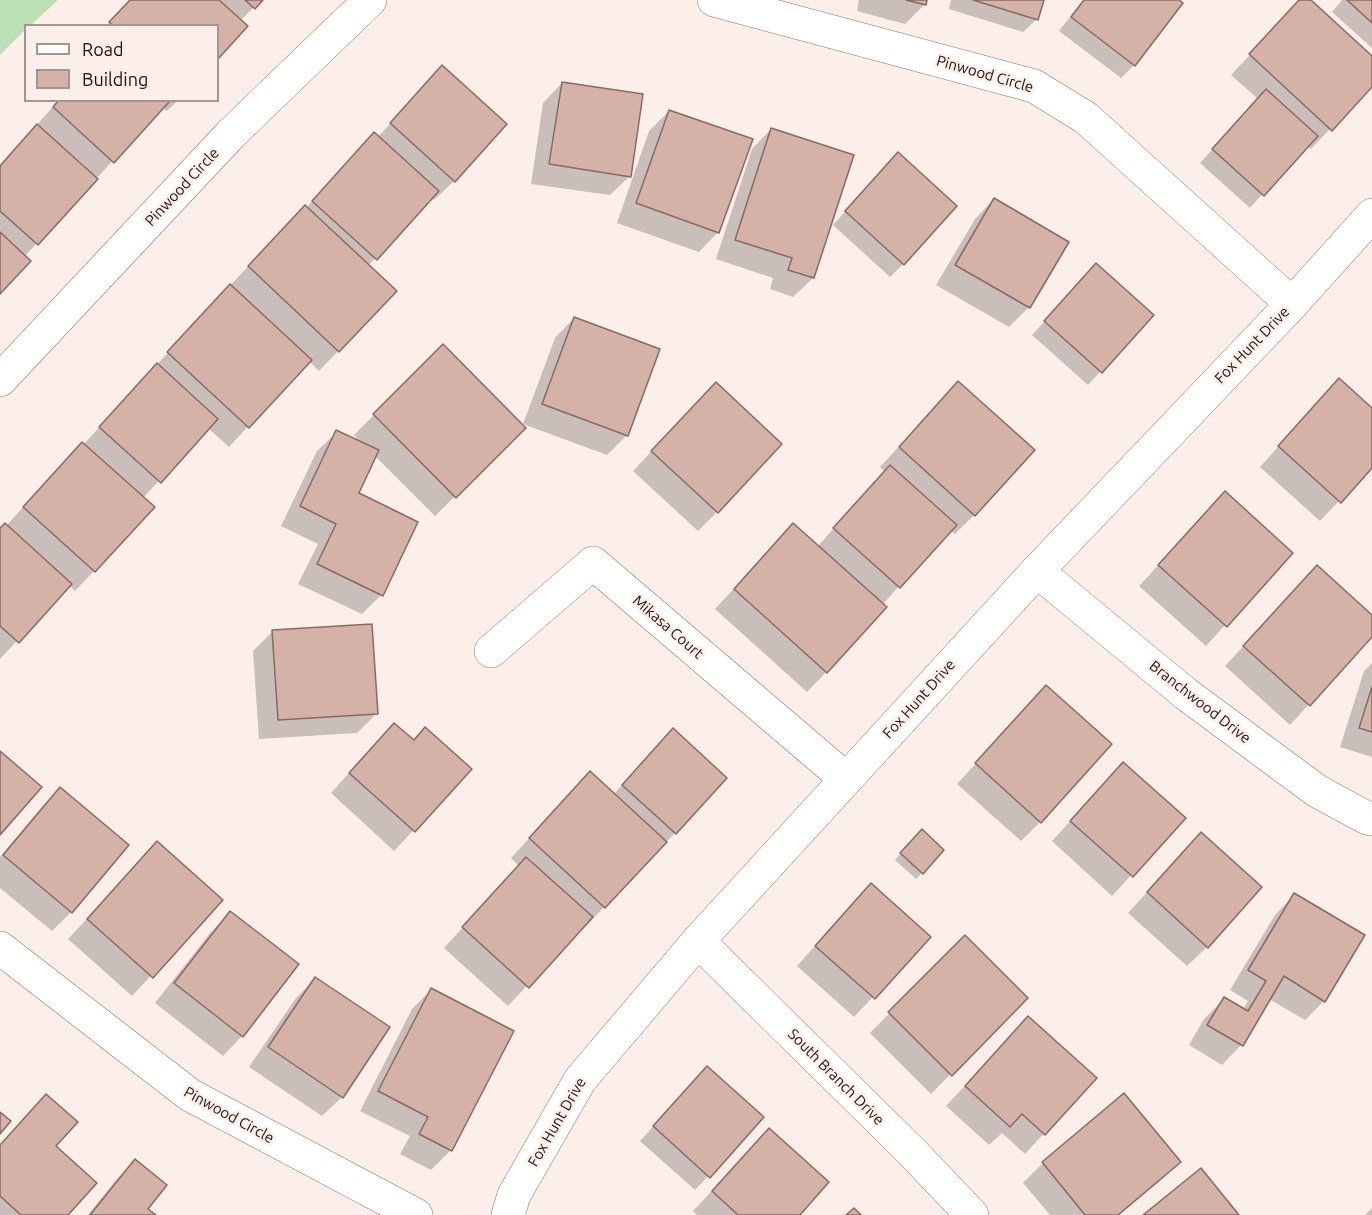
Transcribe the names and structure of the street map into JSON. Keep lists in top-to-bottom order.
{
  "streets": {
    "street": [
      "Pinwood Circle",
      "Fox Hunt Drive",
      "Mikasa Court",
      "Branchwood Drive",
      "South Branch Drive"
    ]
  },
  "crossings": [
    ["Pinwood Circle", "Fox Hunt Drive"],
    ["Fox Hunt Drive", "Mikasa Court"],
    ["Fox Hunt Drive", "Branchwood Drive"],
    ["Fox Hunt Drive", "South Branch Drive"]
  ],
  "legend": ["Road", "Building"]
}
